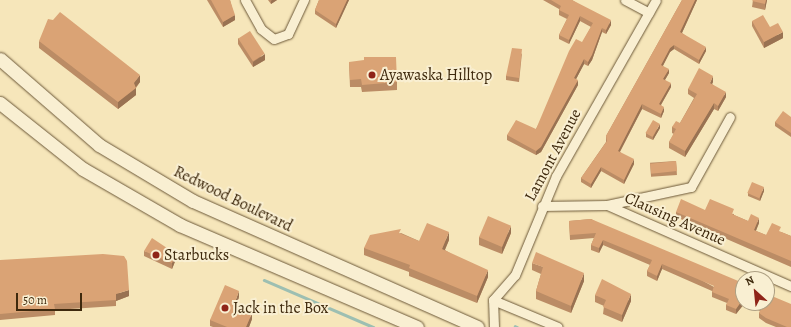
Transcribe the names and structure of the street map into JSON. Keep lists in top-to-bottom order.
{
  "streets": {
    "main road": ["Redwood Boulevard"],
    "street": ["Lamont Avenue", "Clausing Avenue"]
  },
  "crossings": [
    ["Lamont Avenue", "Clausing Avenue"]
  ],
  "places": ["Ayawaska Hilltop", "Starbucks", "Jack in the Box"],
  "scale_bar": "50 m",
  "north": "top left"
}
